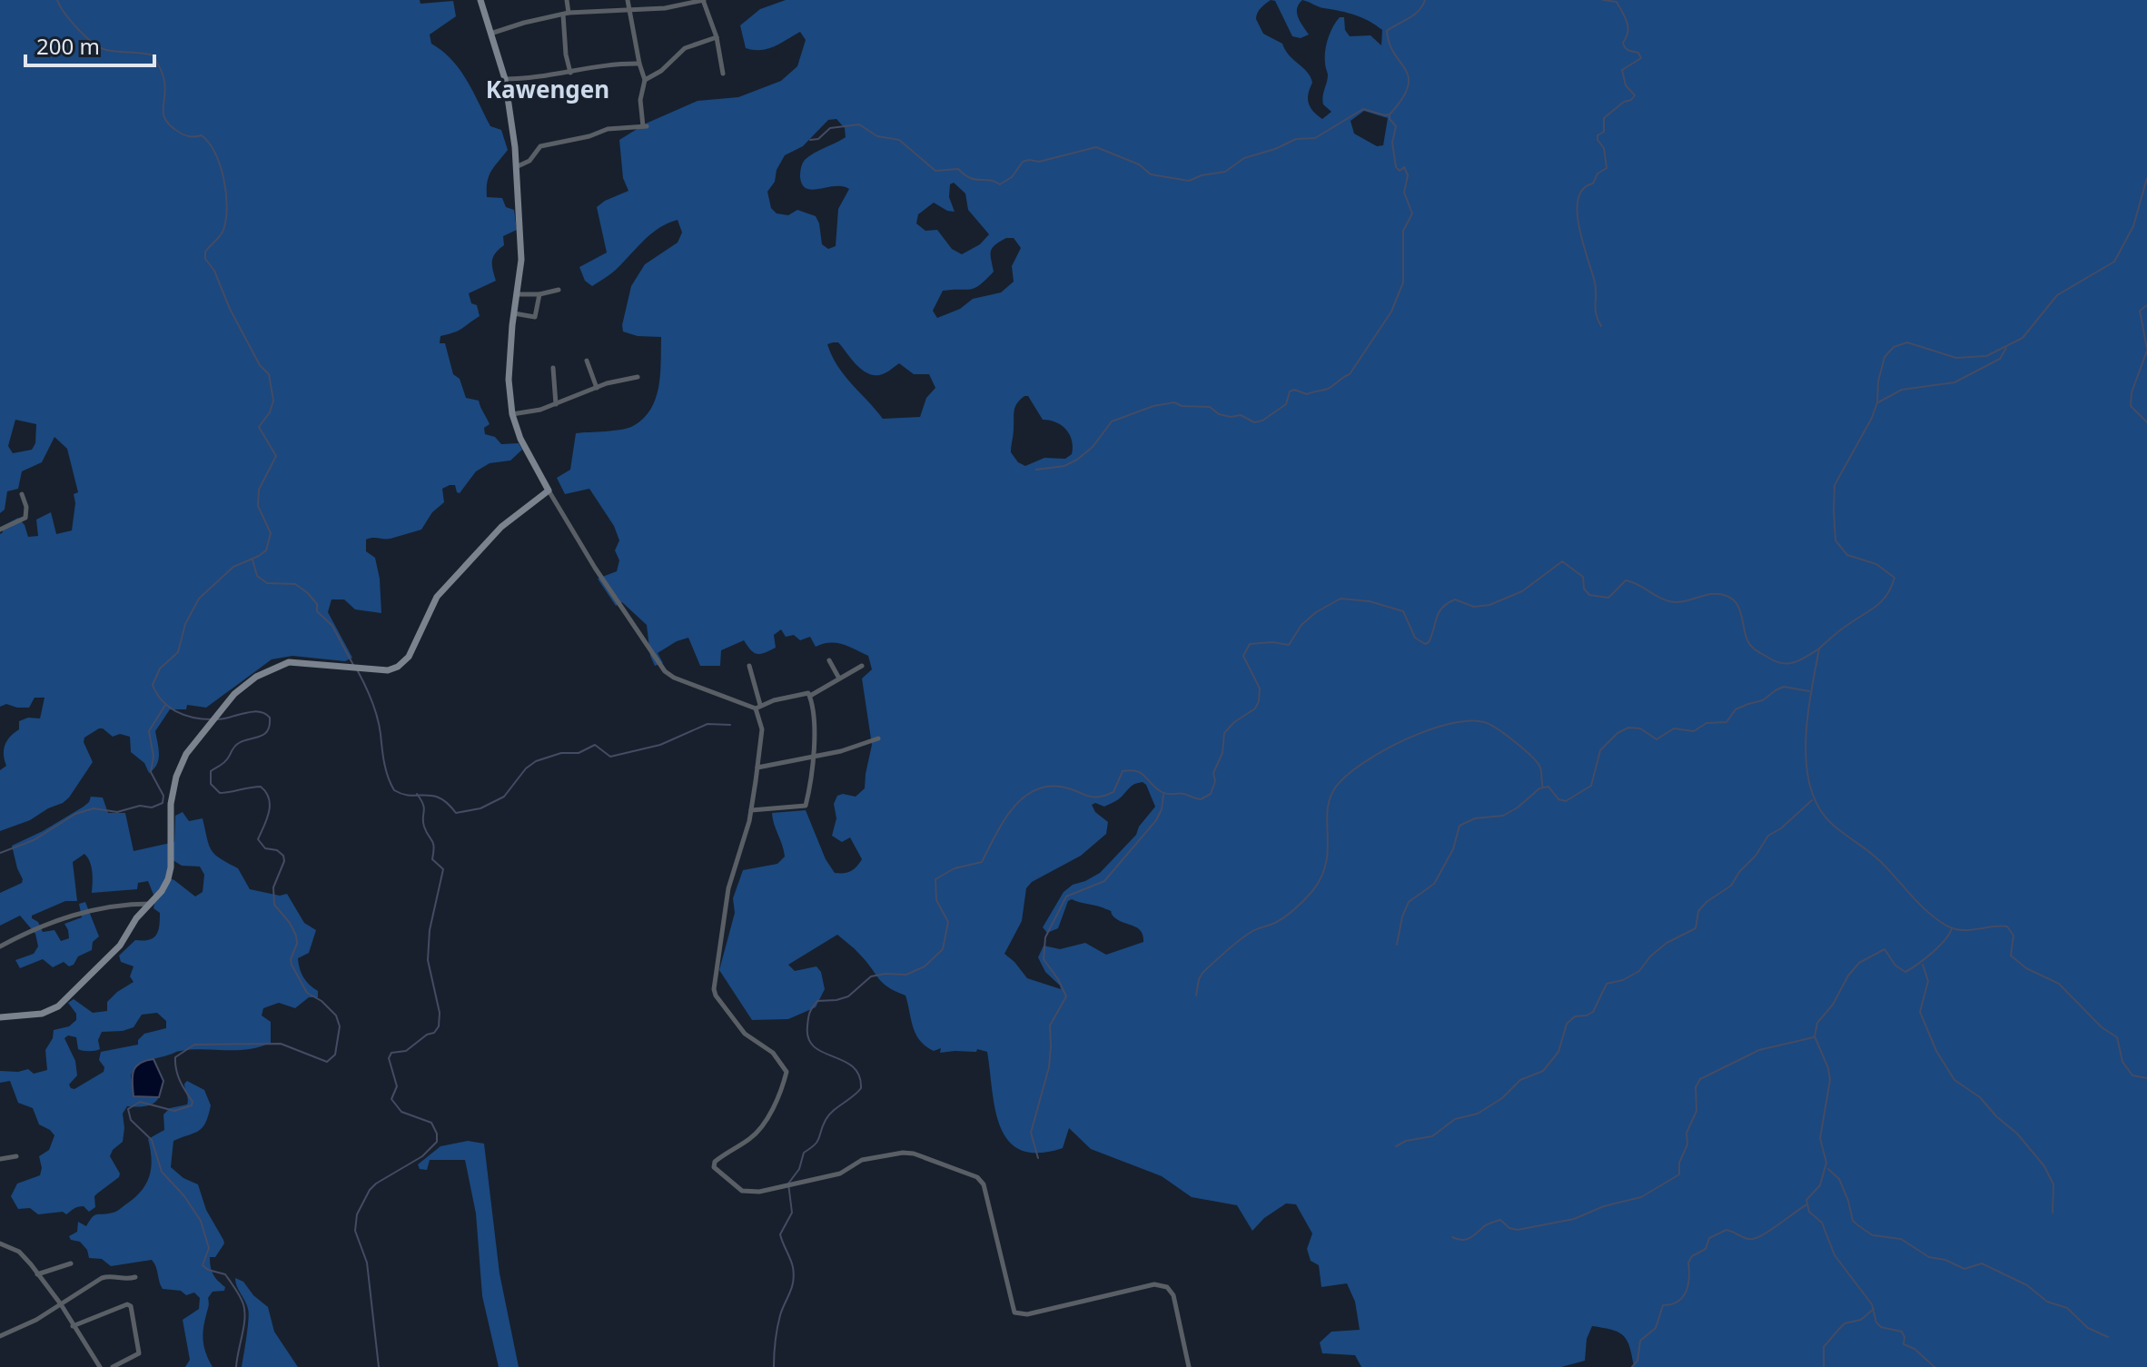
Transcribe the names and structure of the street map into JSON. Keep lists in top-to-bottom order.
{
  "districts": ["Kawengen"],
  "scale_bar": "200 m"
}
